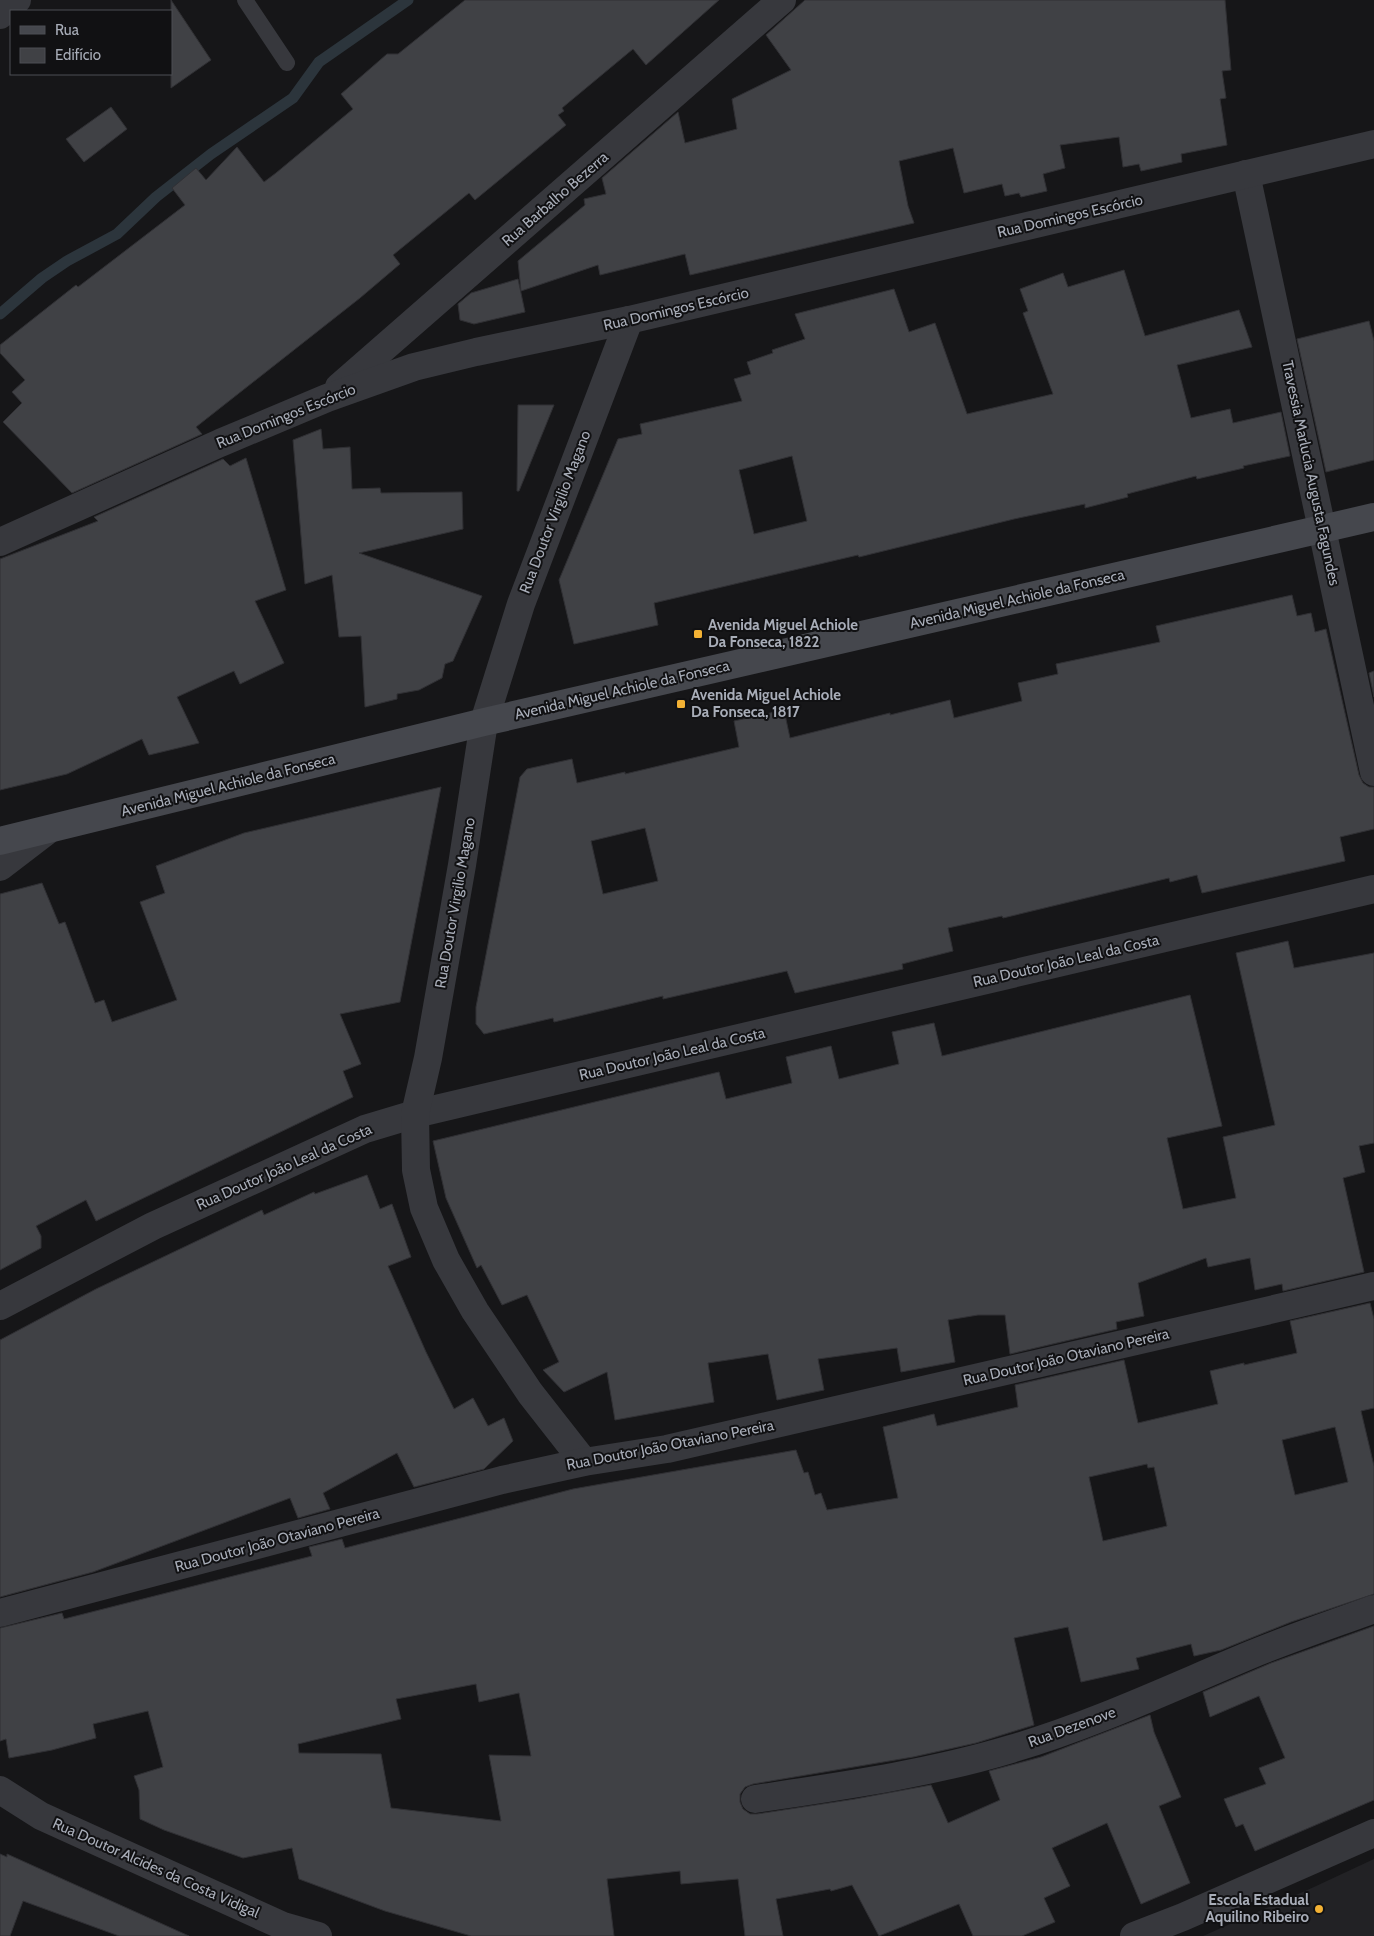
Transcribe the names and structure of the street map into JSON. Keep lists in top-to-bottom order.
{
  "streets": {
    "street": [
      "Rua Barbalho Bezerra",
      "Rua Domingos Escórcio",
      "Travessia Marlucia Augusta Fagundes",
      "Rua Doutor Virgilio Magano",
      "Avenida Miguel Achiole da Fonseca",
      "Rua Doutor João Leal da Costa",
      "Rua Doutor João Otaviano Pereira",
      "Rua Dezenove",
      "Rua Doutor Alcides da Costa Vidigal"
    ]
  },
  "crossings": [
    ["Rua Barbalho Bezerra", "Rua Domingos Escórcio"],
    ["Rua Domingos Escórcio", "Travessia Marlucia Augusta Fagundes"],
    ["Rua Domingos Escórcio", "Rua Doutor Virgilio Magano"],
    ["Travessia Marlucia Augusta Fagundes", "Avenida Miguel Achiole da Fonseca"],
    ["Rua Doutor Virgilio Magano", "Avenida Miguel Achiole da Fonseca"],
    ["Rua Doutor Virgilio Magano", "Rua Doutor João Leal da Costa"],
    ["Rua Doutor Virgilio Magano", "Rua Doutor João Otaviano Pereira"]
  ],
  "places": {
    "transit": ["Avenida Miguel Achiole Da Fonseca, 1822", "Avenida Miguel Achiole Da Fonseca, 1817"],
    "other": ["Escola Estadual Aquilino Ribeiro"]
  },
  "legend": ["Rua", "Edifício"]
}
